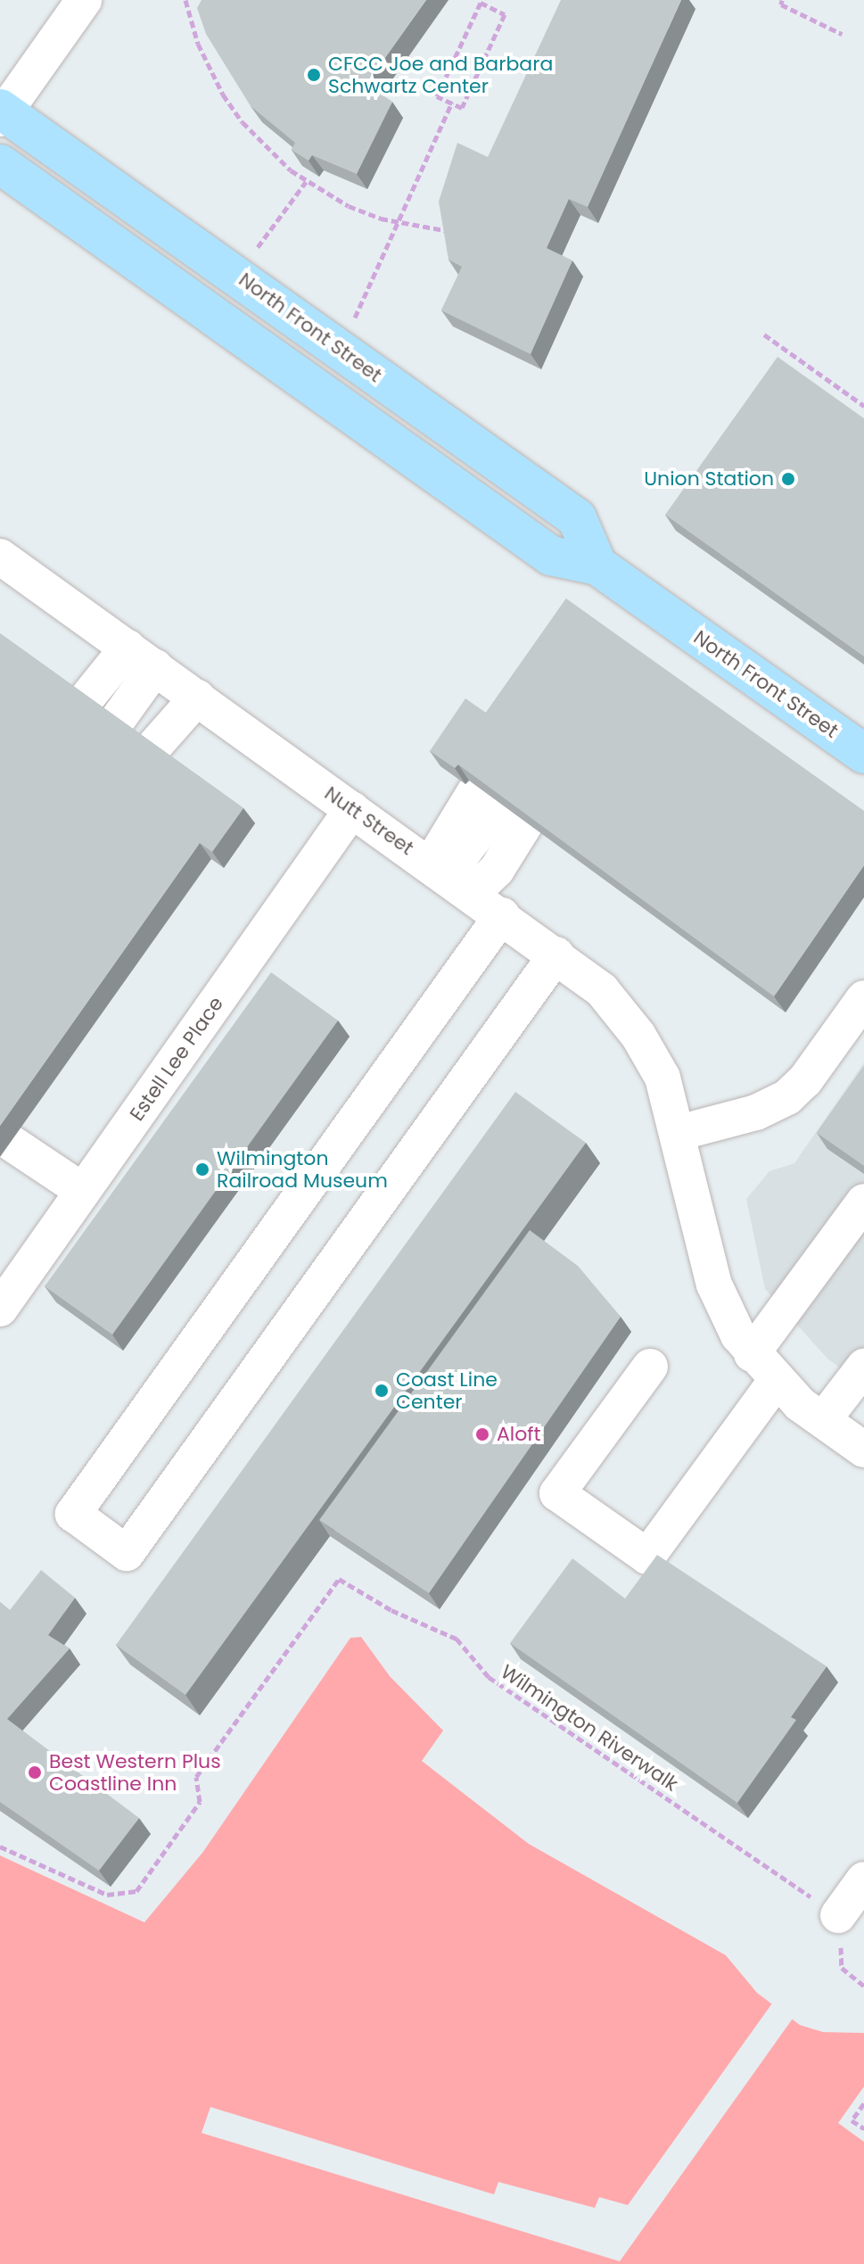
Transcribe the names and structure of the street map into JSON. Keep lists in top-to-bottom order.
{
  "streets": {
    "main road": ["North Front Street"],
    "street": ["Nutt Street", "Estell Lee Place"],
    "path": ["Wilmington Riverwalk"]
  },
  "crossings": [
    ["Nutt Street", "Estell Lee Place"]
  ],
  "places": [
    "CFCC Joe and Barbara Schwartz Center",
    "Union Station",
    "Wilmington Railroad Museum",
    "Coast Line Center",
    "Aloft",
    "Best Western Plus Coastline Inn"
  ]
}
